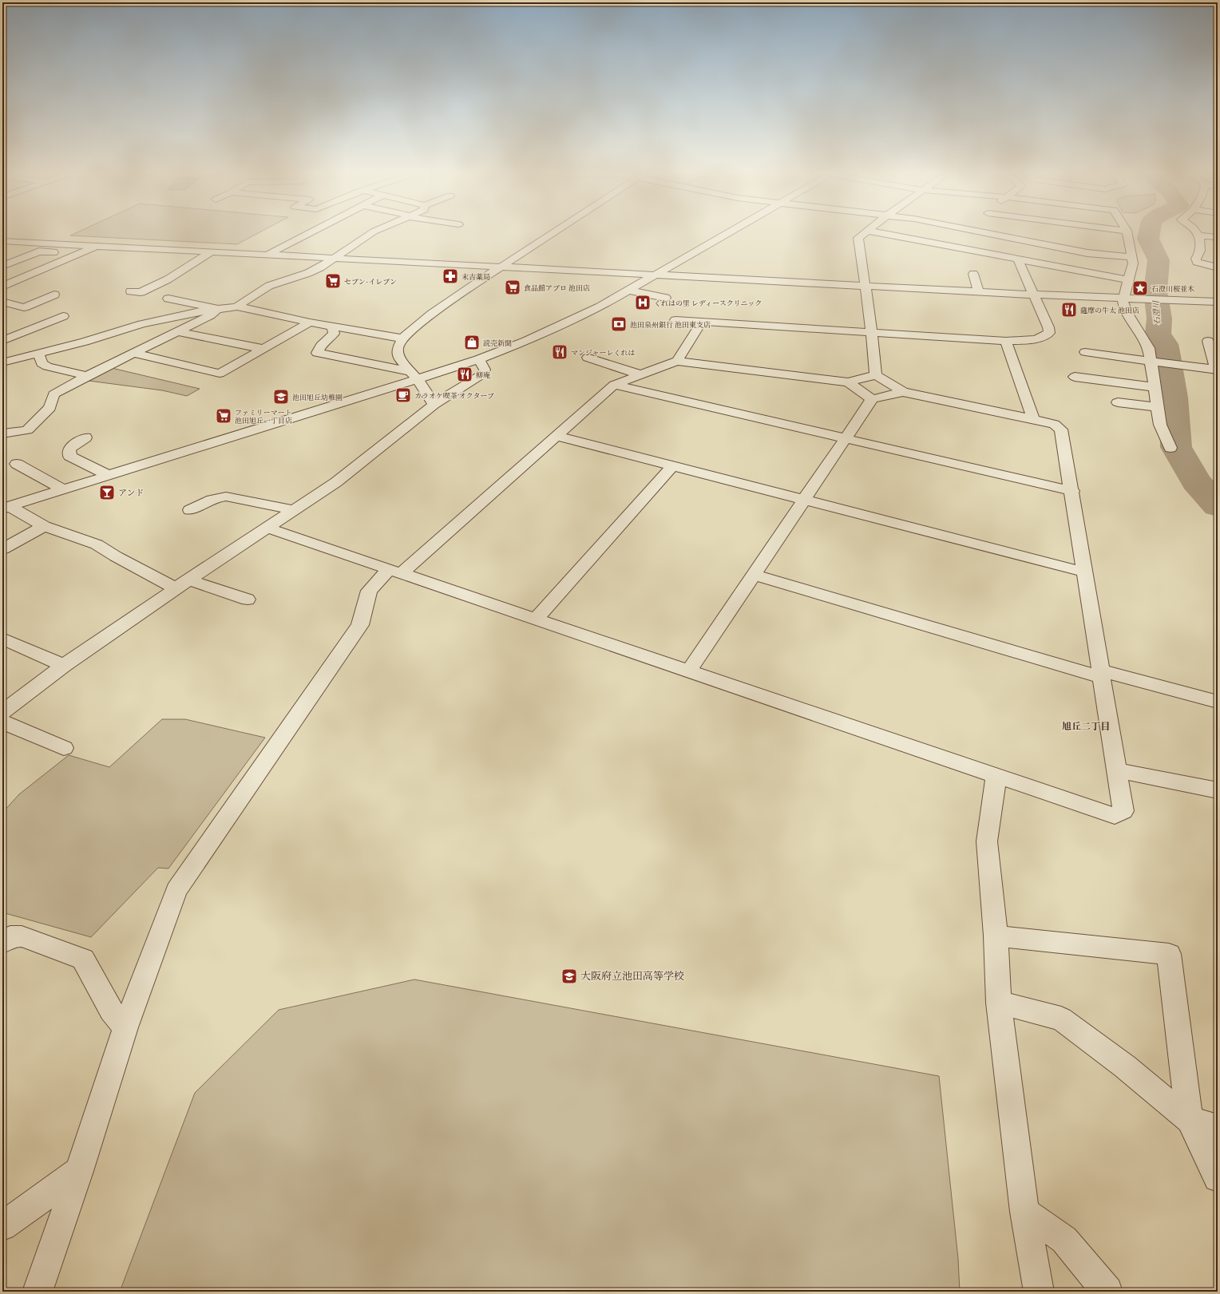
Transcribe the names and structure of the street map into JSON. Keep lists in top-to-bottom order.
{
  "districts": ["旭丘二丁目"],
  "water": ["石澄川"],
  "places": {
    "pharmacy": ["末吉薬局"],
    "supermarket": ["セブン-イレブン", "食品館アプロ 池田店", "ファミリーマート 池田旭丘一丁目店"],
    "place": ["石澄川桜並木"],
    "hospital": ["くれはの里 レディースクリニック"],
    "restaurant": ["薩摩の牛太 池田店", "マンジャーレくれは", "柳庵"],
    "bank": ["池田泉州銀行 池田東支店"],
    "shop": ["読売新聞"],
    "cafe": ["カラオケ喫茶 オクターブ"],
    "school or university": ["池田旭丘幼稚園", "大阪府立池田高等学校"],
    "bar": ["アンド"]
  }
}
